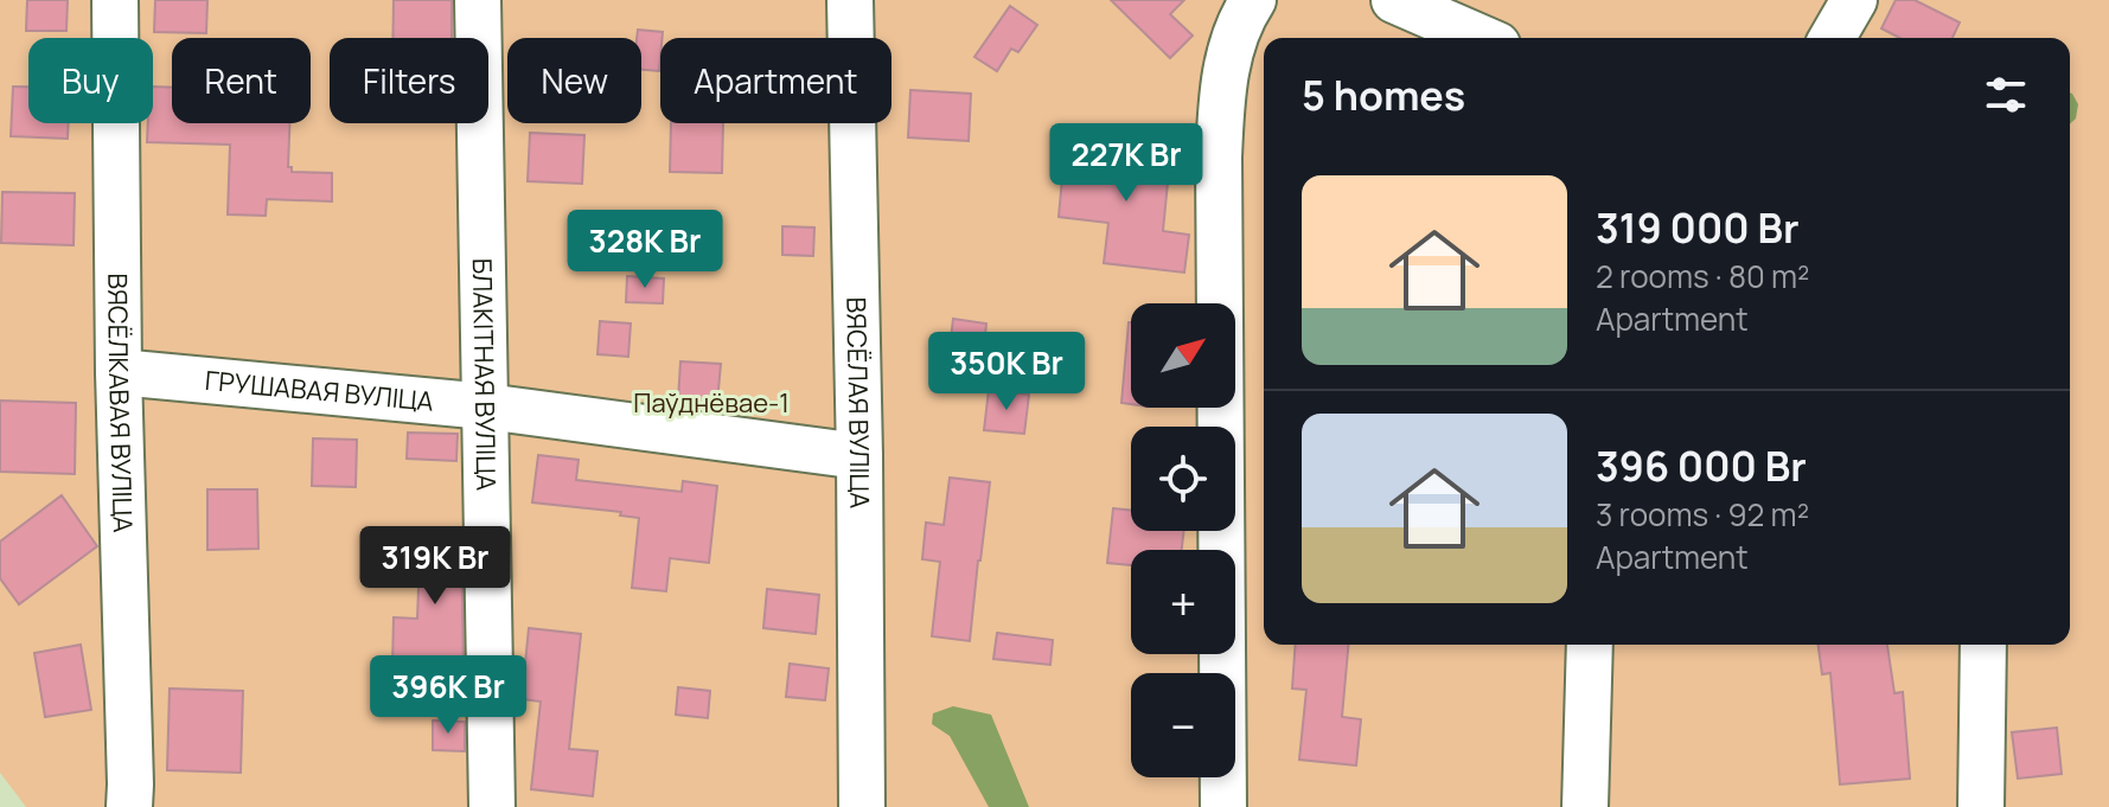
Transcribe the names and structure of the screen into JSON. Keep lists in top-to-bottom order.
{
  "streets": {
    "lane": [
      "БЛАКІТНАЯ ВУЛІЦА",
      "ГРУШАВАЯ ВУЛІЦА",
      "ВЯСЁЛАЯ ВУЛІЦА",
      "ВЯСЁЛКАВАЯ ВУЛІЦА"
    ]
  },
  "crossings": [
    ["БЛАКІТНАЯ ВУЛІЦА", "ГРУШАВАЯ ВУЛІЦА"],
    ["ГРУШАВАЯ ВУЛІЦА", "ВЯСЁЛАЯ ВУЛІЦА"],
    ["ГРУШАВАЯ ВУЛІЦА", "ВЯСЁЛКАВАЯ ВУЛІЦА"]
  ],
  "parks": ["Паўднёвае-1"],
  "north": "top right",
  "page": {
    "chip": [
      "Buy",
      "Rent",
      "Filters",
      "New",
      "Apartment"
    ],
    "heading": "5 homes",
    "price": [
      "227K Br",
      "328K Br",
      "350K Br",
      "319K Br",
      "396K Br"
    ],
    "list": [
      {
        "name": "319 000 Br",
        "note": "2 rooms · 80 m² · Apartment"
      },
      {
        "name": "396 000 Br",
        "note": "3 rooms · 92 m² · Apartment"
      }
    ],
    "map_buttons": ["+", "−"]
  }
}
